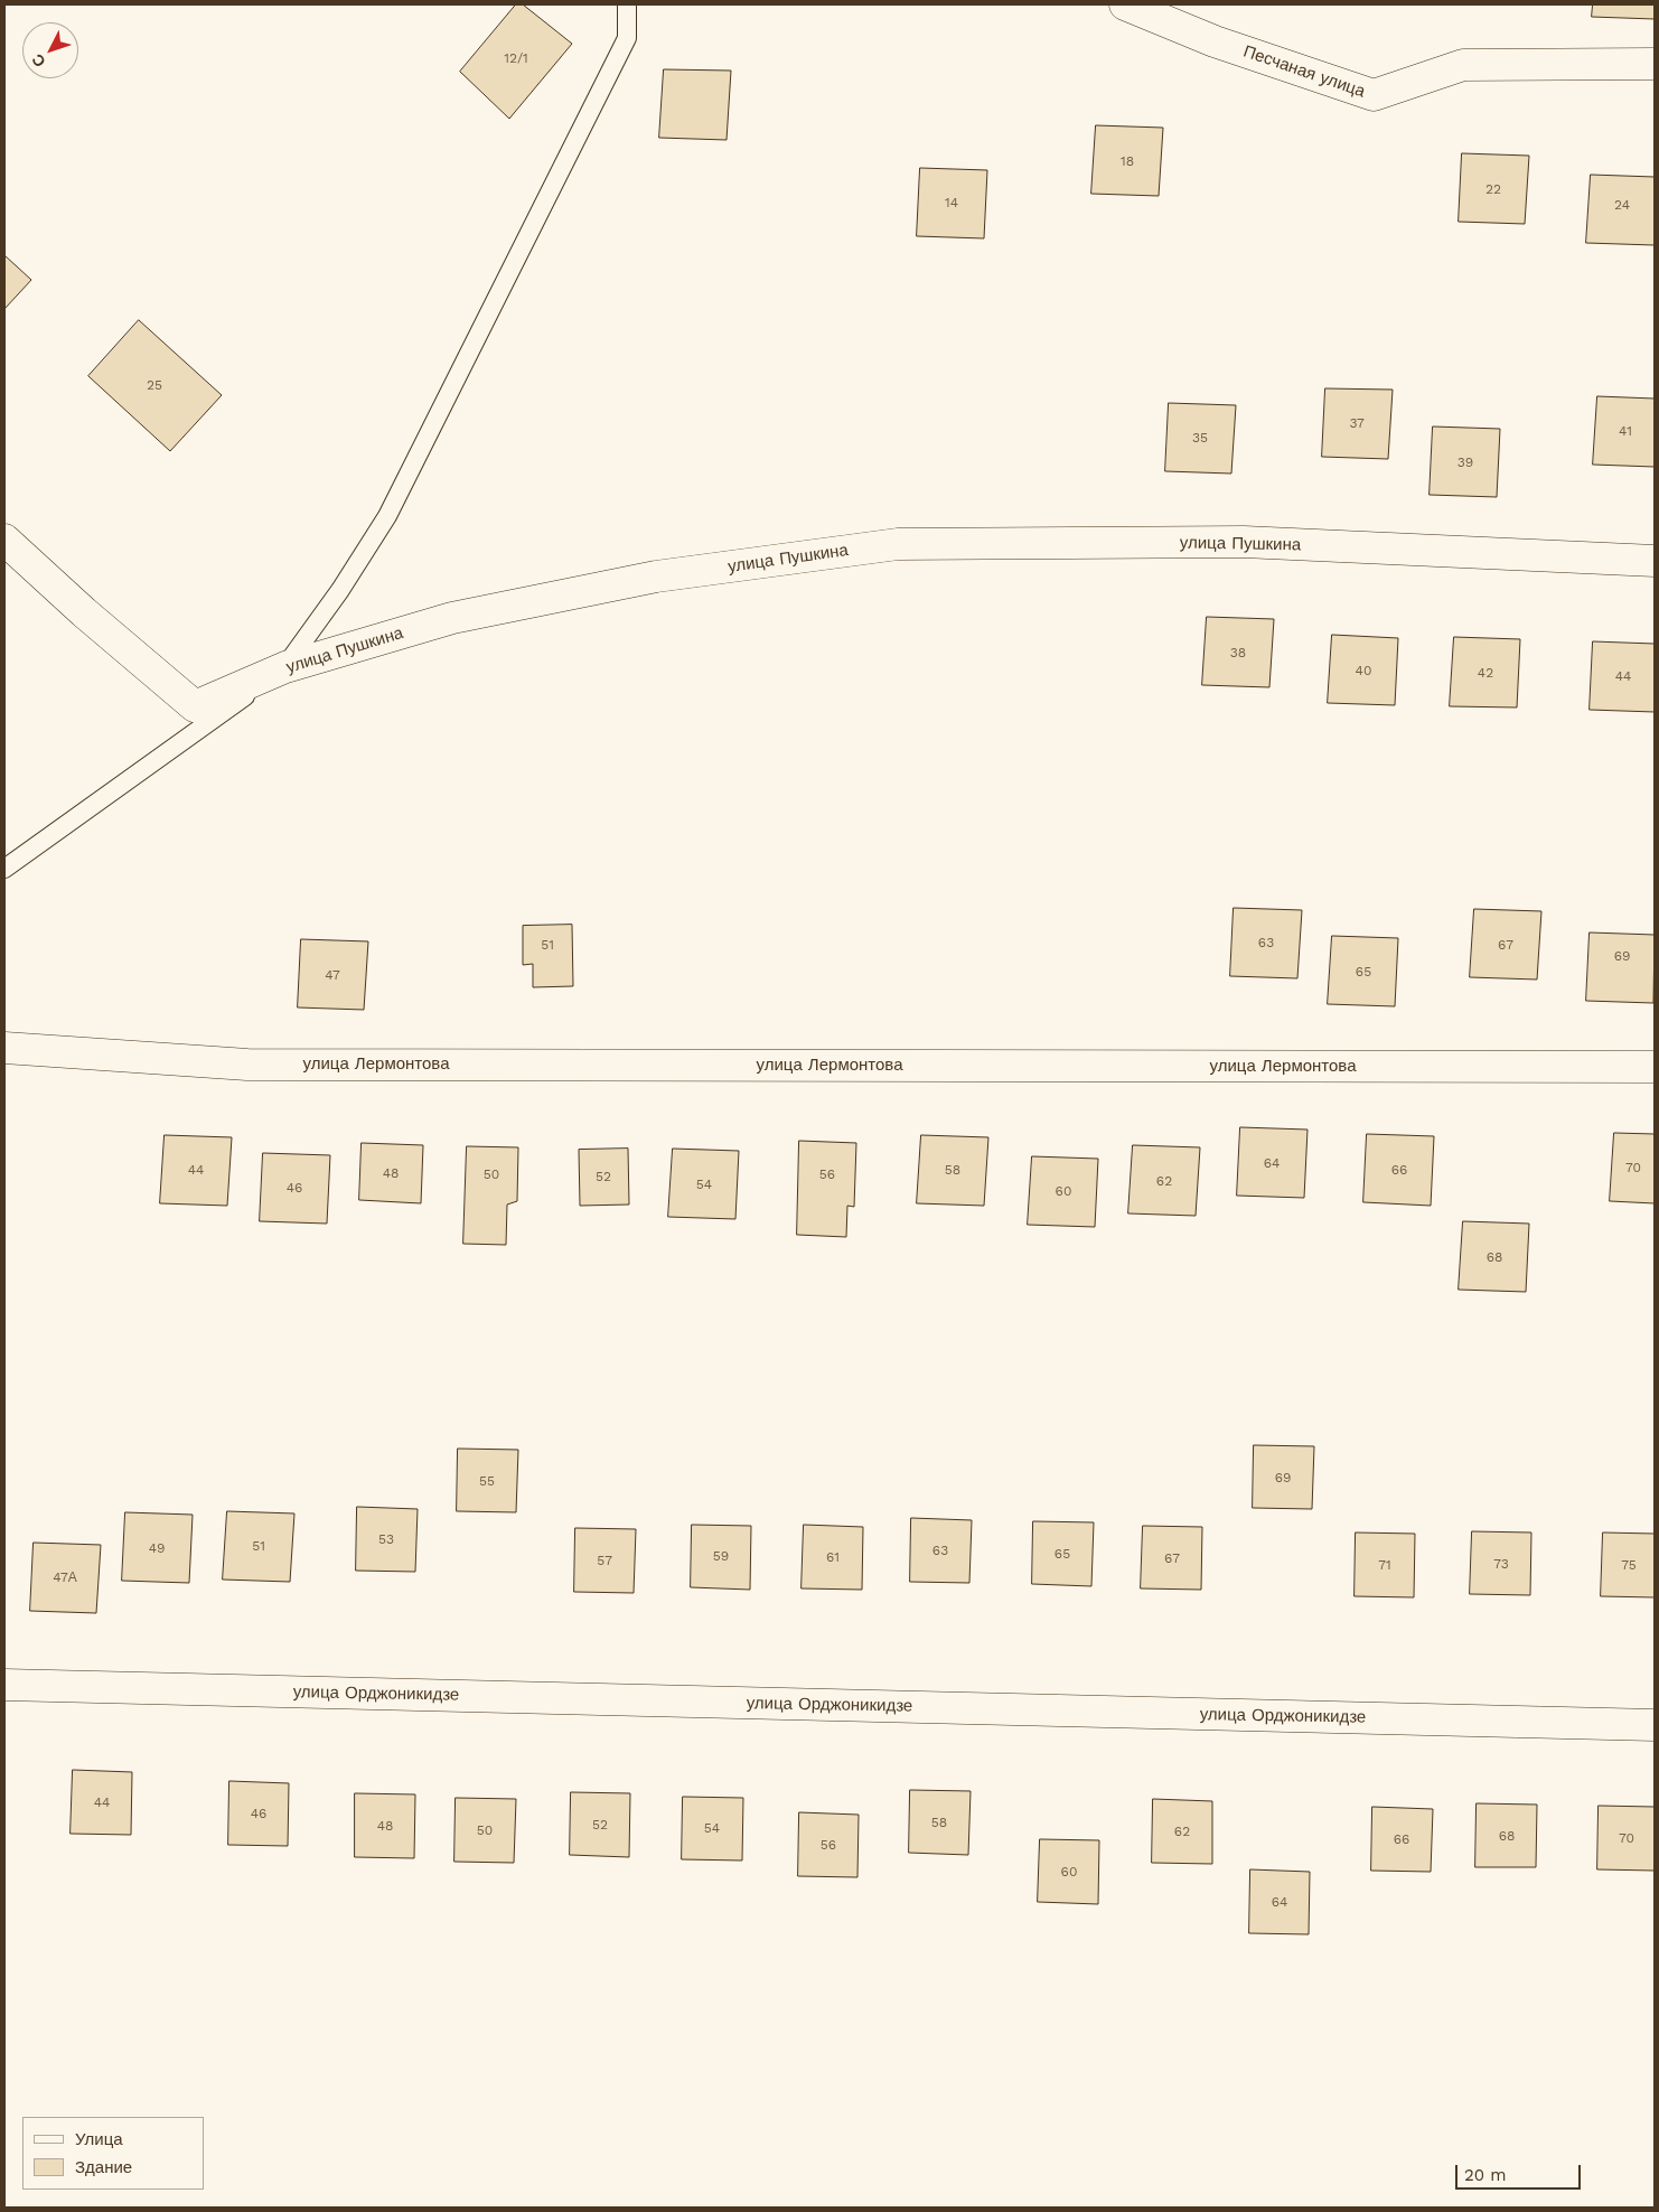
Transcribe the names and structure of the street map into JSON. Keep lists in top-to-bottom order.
{
  "streets": {
    "street": [
      "Песчаная улица",
      "улица Пушкина",
      "улица Лермонтова",
      "улица Орджоникидзе"
    ]
  },
  "house_numbers": [
    "12/1",
    "18",
    "22",
    "14",
    "24",
    "25",
    "37",
    "41",
    "35",
    "39",
    "38",
    "40",
    "42",
    "44",
    "63",
    "51",
    "67",
    "69",
    "65",
    "47",
    "64",
    "70",
    "44",
    "58",
    "66",
    "48",
    "50",
    "56",
    "52",
    "62",
    "54",
    "46",
    "60",
    "68",
    "69",
    "55",
    "53",
    "51",
    "49",
    "63",
    "65",
    "59",
    "61",
    "67",
    "57",
    "73",
    "71",
    "75",
    "47А",
    "44",
    "46",
    "58",
    "52",
    "48",
    "54",
    "50",
    "62",
    "68",
    "70",
    "66",
    "56",
    "60",
    "64"
  ],
  "legend": ["Улица", "Здание"],
  "scale_bar": "20 m",
  "north": "bottom left"
}
